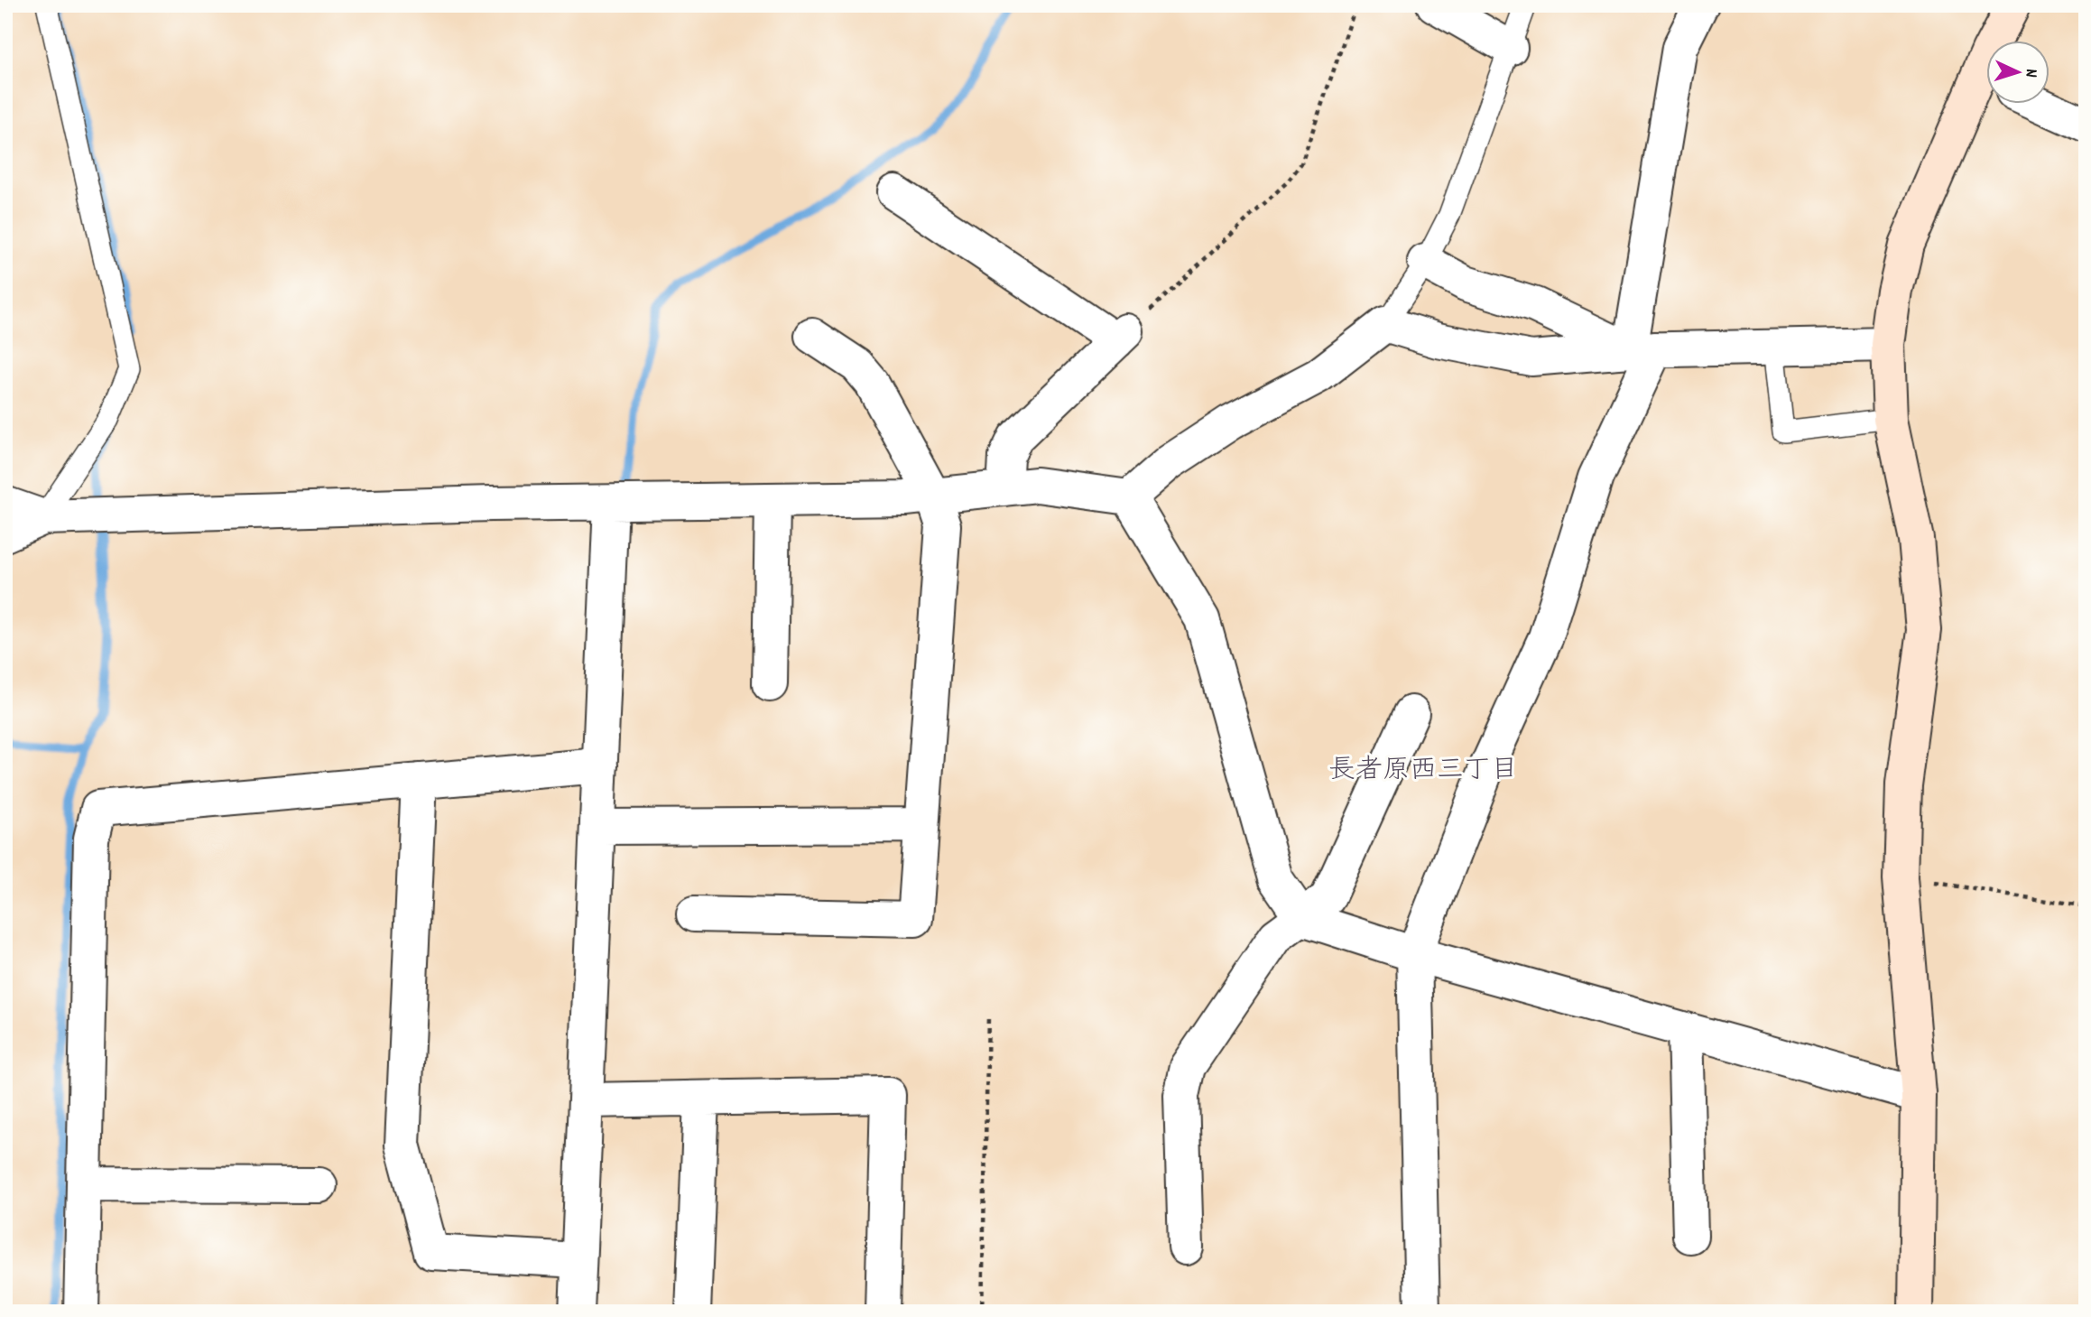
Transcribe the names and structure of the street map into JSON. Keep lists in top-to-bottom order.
{
  "districts": ["長者原西三丁目"],
  "north": "right"
}
